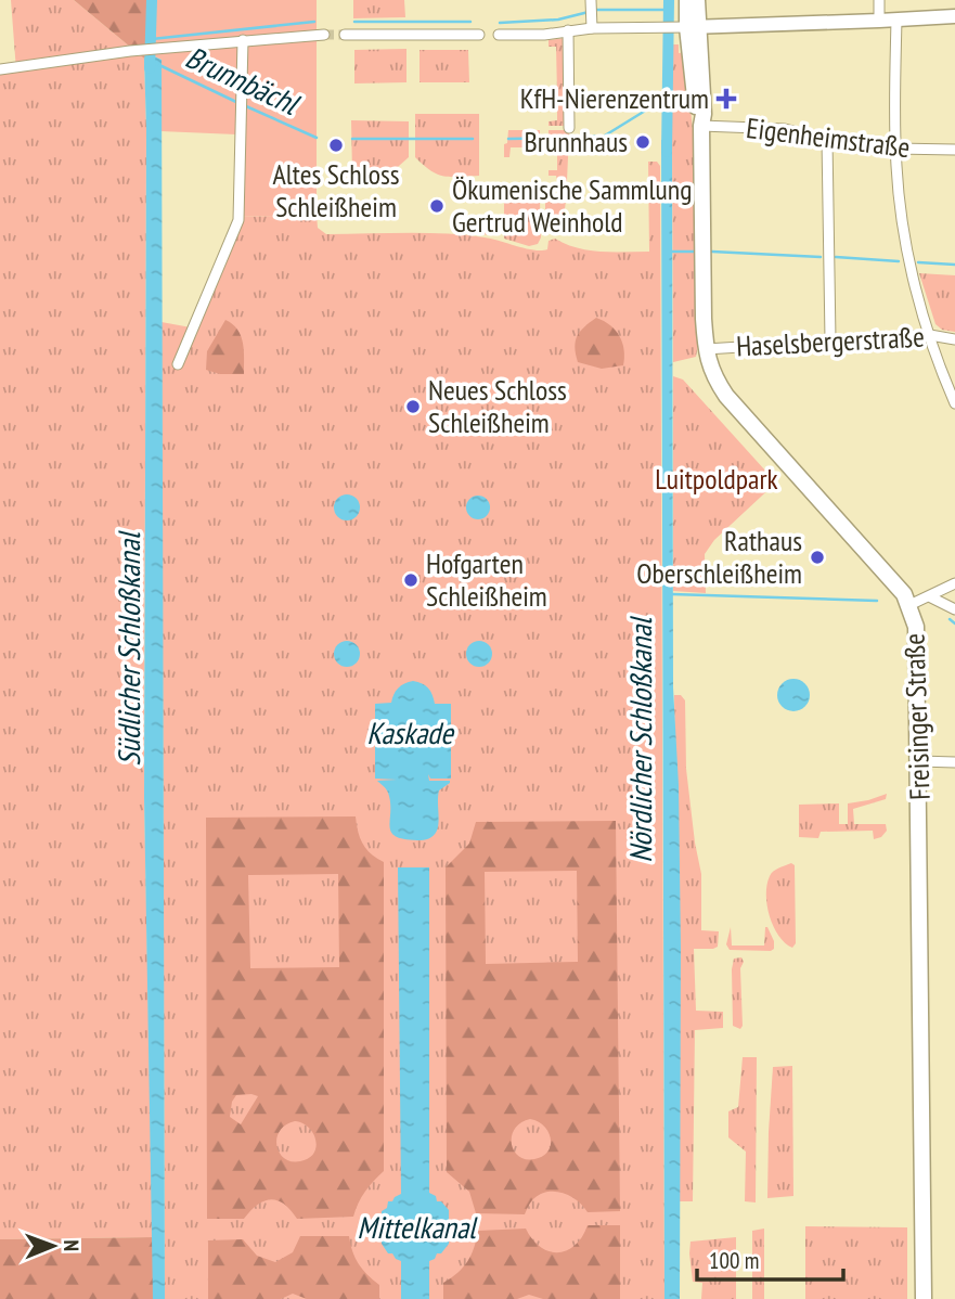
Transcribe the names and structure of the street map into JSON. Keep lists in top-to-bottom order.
{
  "streets": {
    "main road": ["Freisinger Straße"],
    "street": ["Eigenheimstraße", "Haselsbergerstraße"]
  },
  "crossings": [
    ["Eigenheimstraße", "Freisinger Straße"],
    ["Haselsbergerstraße", "Freisinger Straße"]
  ],
  "water": [
    "Brunnbächl",
    "Südlicher Schloßkanal",
    "Kaskade",
    "Nördlicher Schloßkanal",
    "Mittelkanal"
  ],
  "parks": ["Luitpoldpark"],
  "places": {
    "health": ["KfH-Nierenzentrum"],
    "other": [
      "Brunnhaus",
      "Altes Schloss Schleißheim",
      "Ökumenische Sammlung Gertrud Weinhold",
      "Neues Schloss Schleißheim",
      "Rathaus Oberschleißheim",
      "Hofgarten Schleißheim"
    ]
  },
  "scale_bar": "100 m",
  "north": "right"
}
